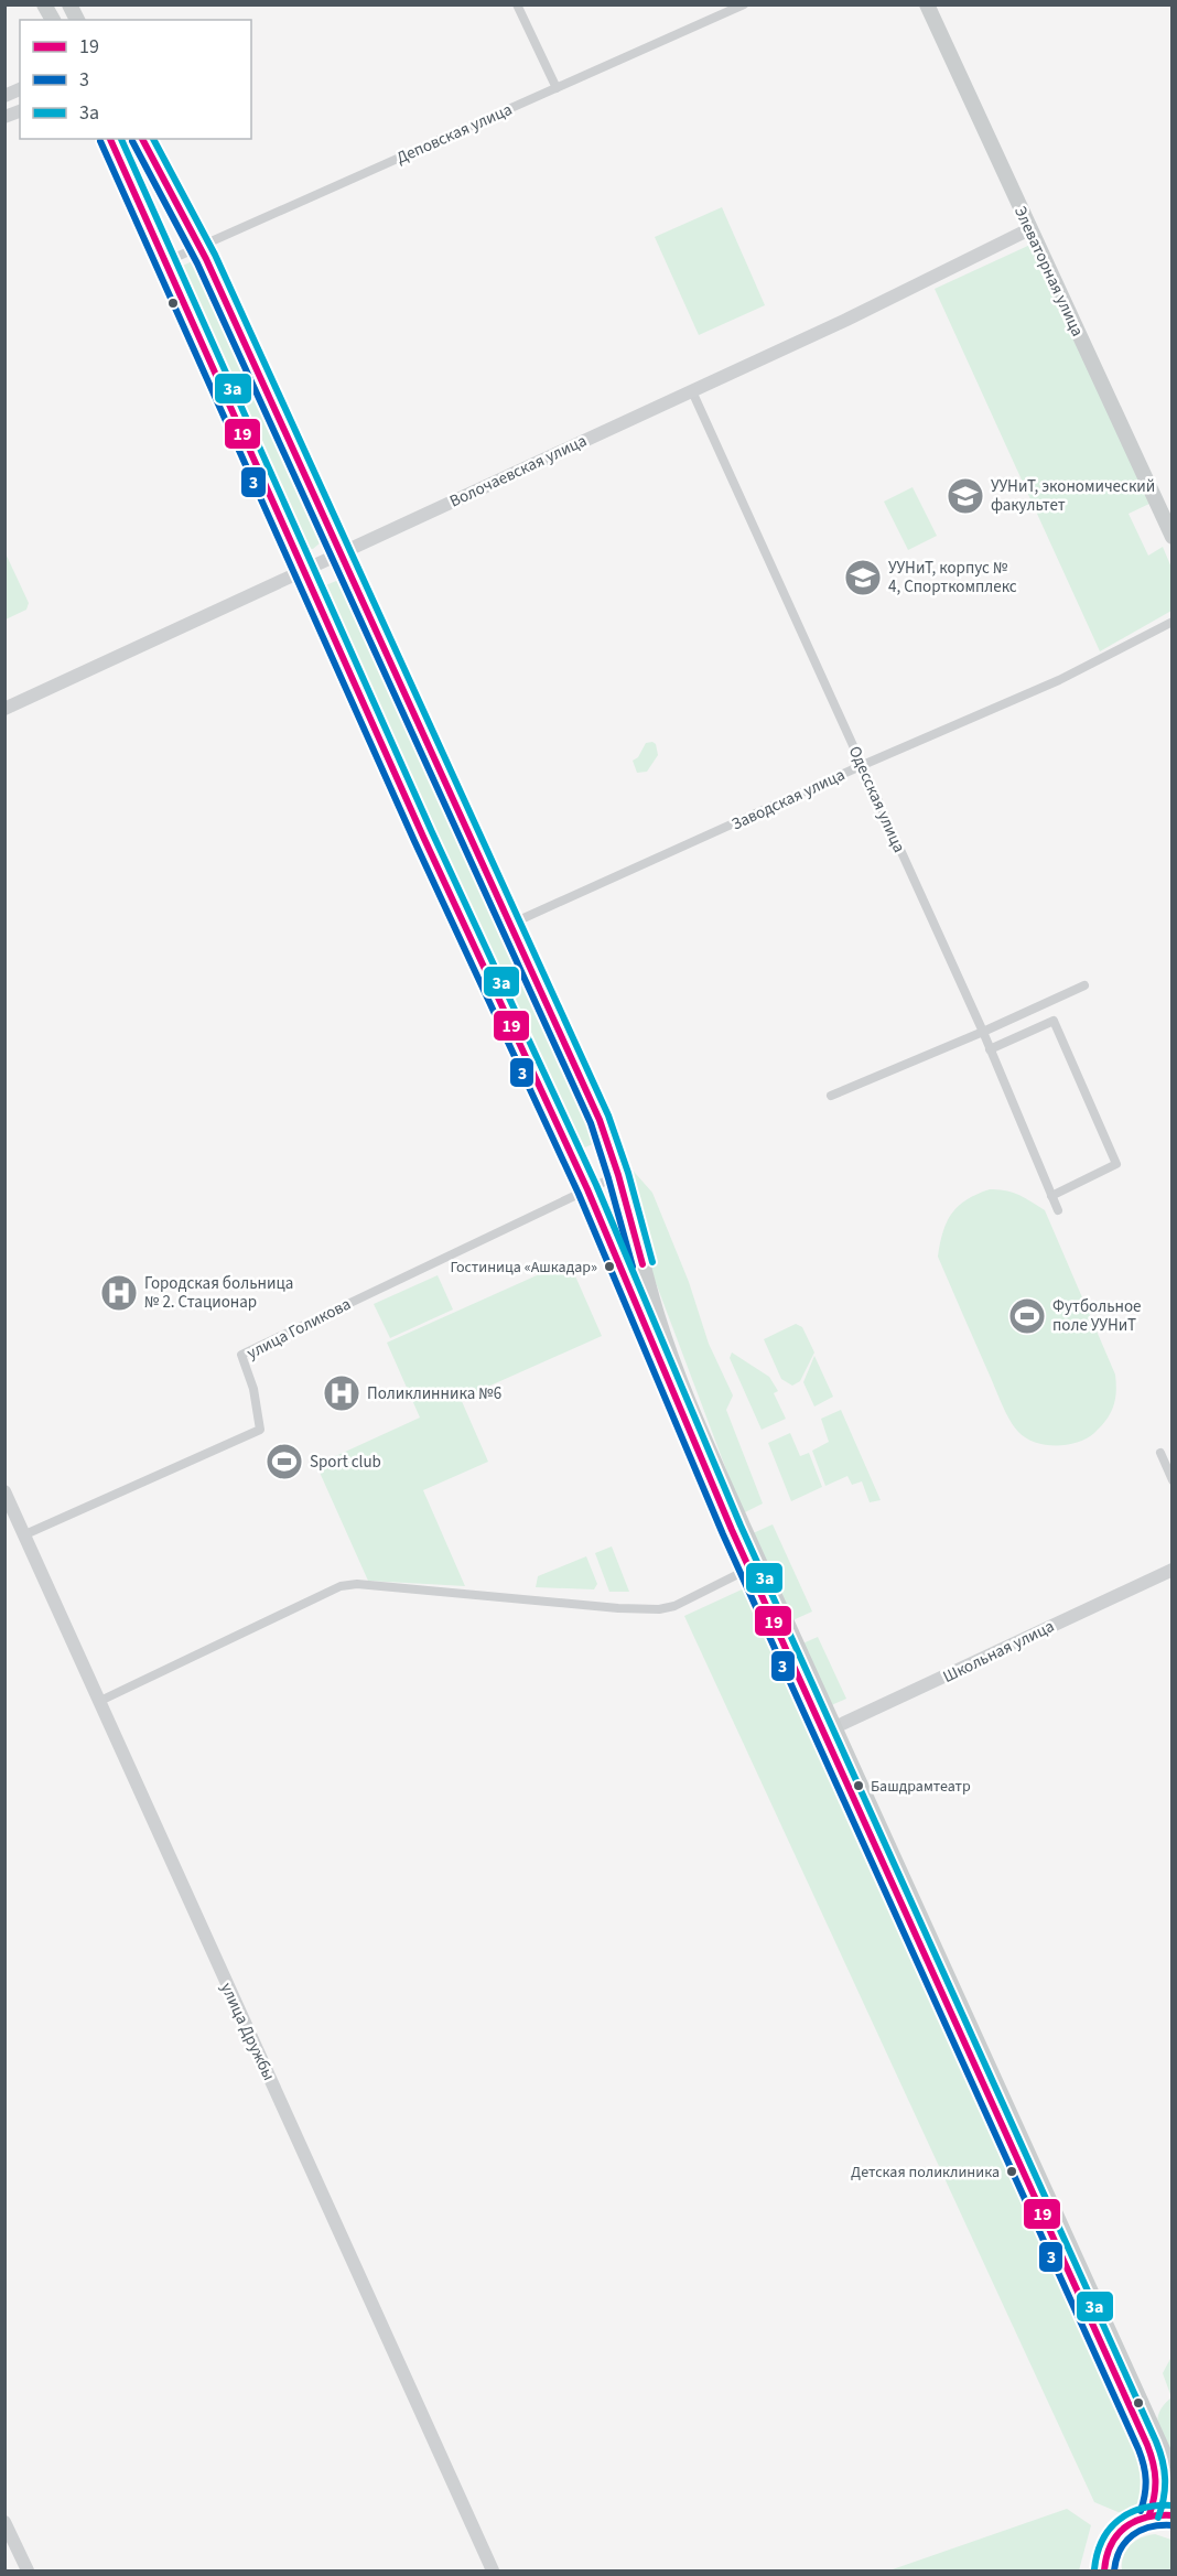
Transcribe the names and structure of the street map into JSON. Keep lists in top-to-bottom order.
{
  "streets": {
    "main road": ["Элеваторная улица"],
    "street": [
      "Деповская улица",
      "Волочаевская улица",
      "Заводская улица",
      "Одесская улица",
      "улица Голикова",
      "Школьная улица",
      "улица Дружбы"
    ]
  },
  "crossings": [
    ["Элеваторная улица", "Волочаевская улица"],
    ["Волочаевская улица", "Одесская улица"],
    ["Заводская улица", "Одесская улица"],
    ["улица Голикова", "улица Дружбы"]
  ],
  "places": {
    "school or university": ["УУНиТ, экономический факультет", "УУНиТ, корпус № 4, Спорткомплекс"],
    "other": ["Гостиница «Ашкадар»", "Башдрамтеатр", "Детская поликлиника"],
    "hospital": ["Городская больница № 2. Стационар", "Поликлинника №6"],
    "sports": ["Футбольное поле УУНиТ", "Sport club"]
  },
  "lines": ["transit line 19", "transit line 3а", "transit line 3"],
  "legend": ["19", "3", "3а"]
}
